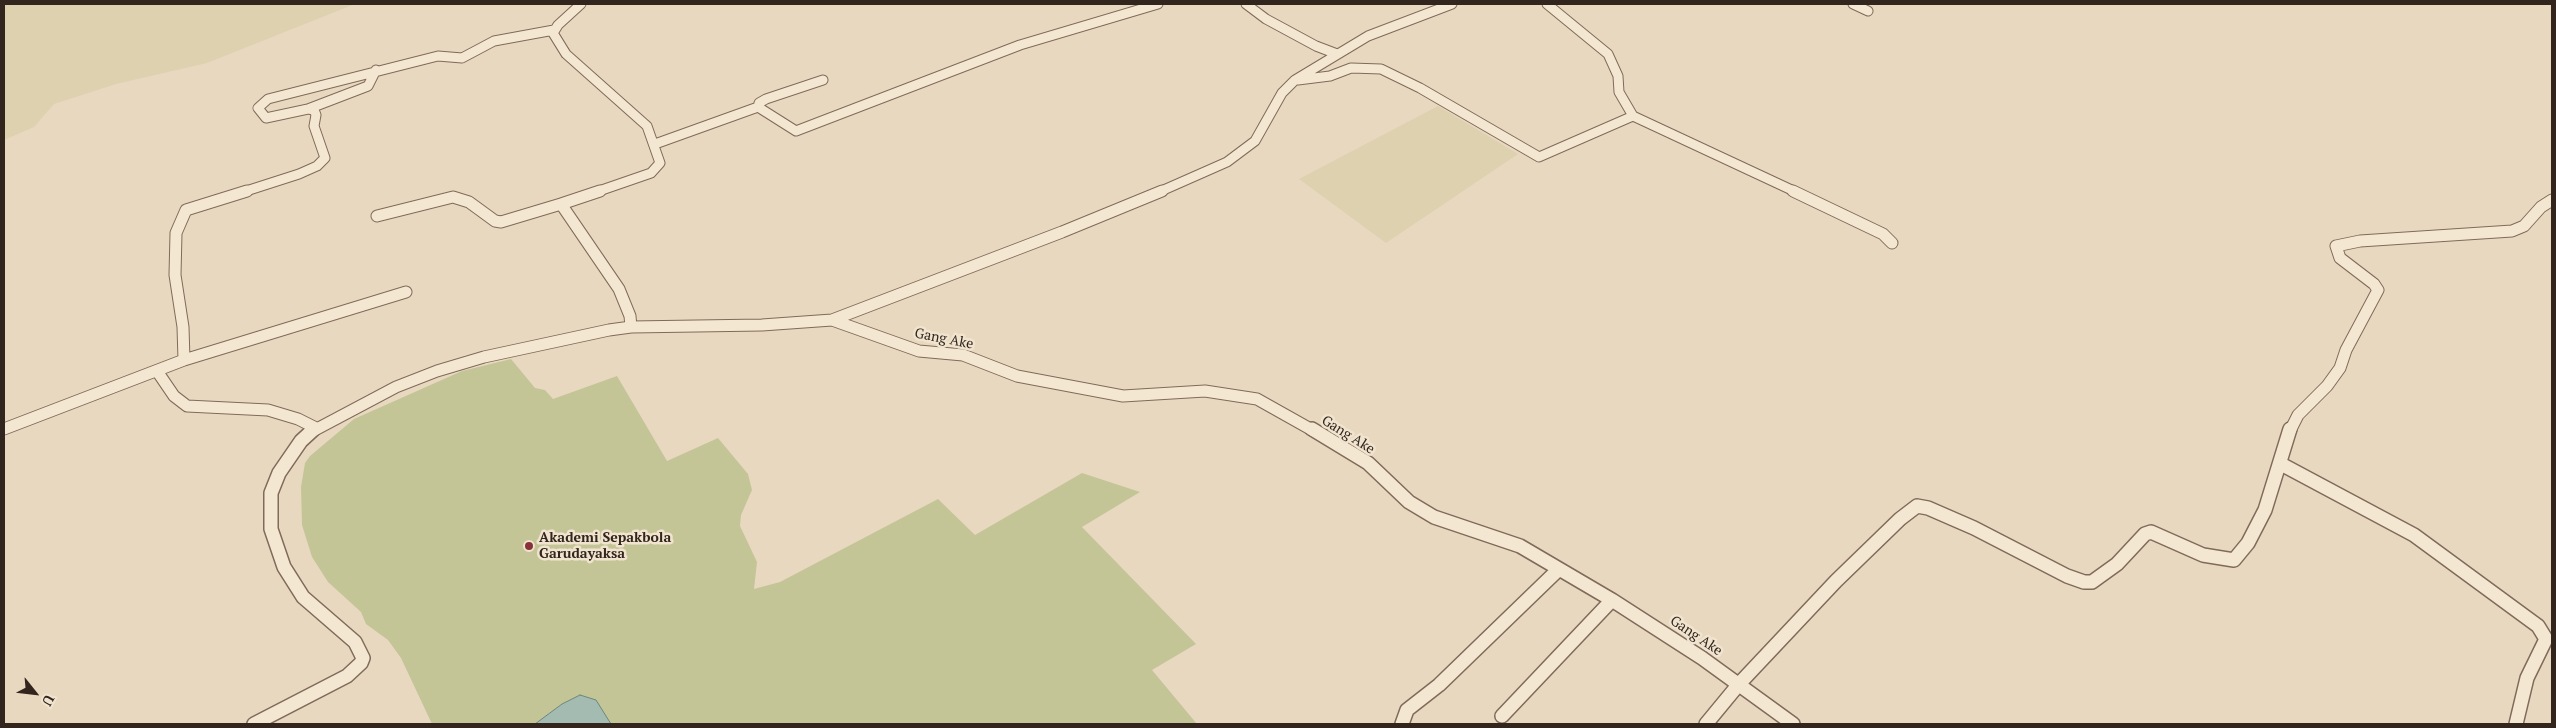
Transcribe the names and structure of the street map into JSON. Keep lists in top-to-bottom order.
{
  "streets": {
    "street": ["Gang Ake"]
  },
  "places": ["Akademi Sepakbola Garudayaksa"],
  "north": "bottom right"
}
